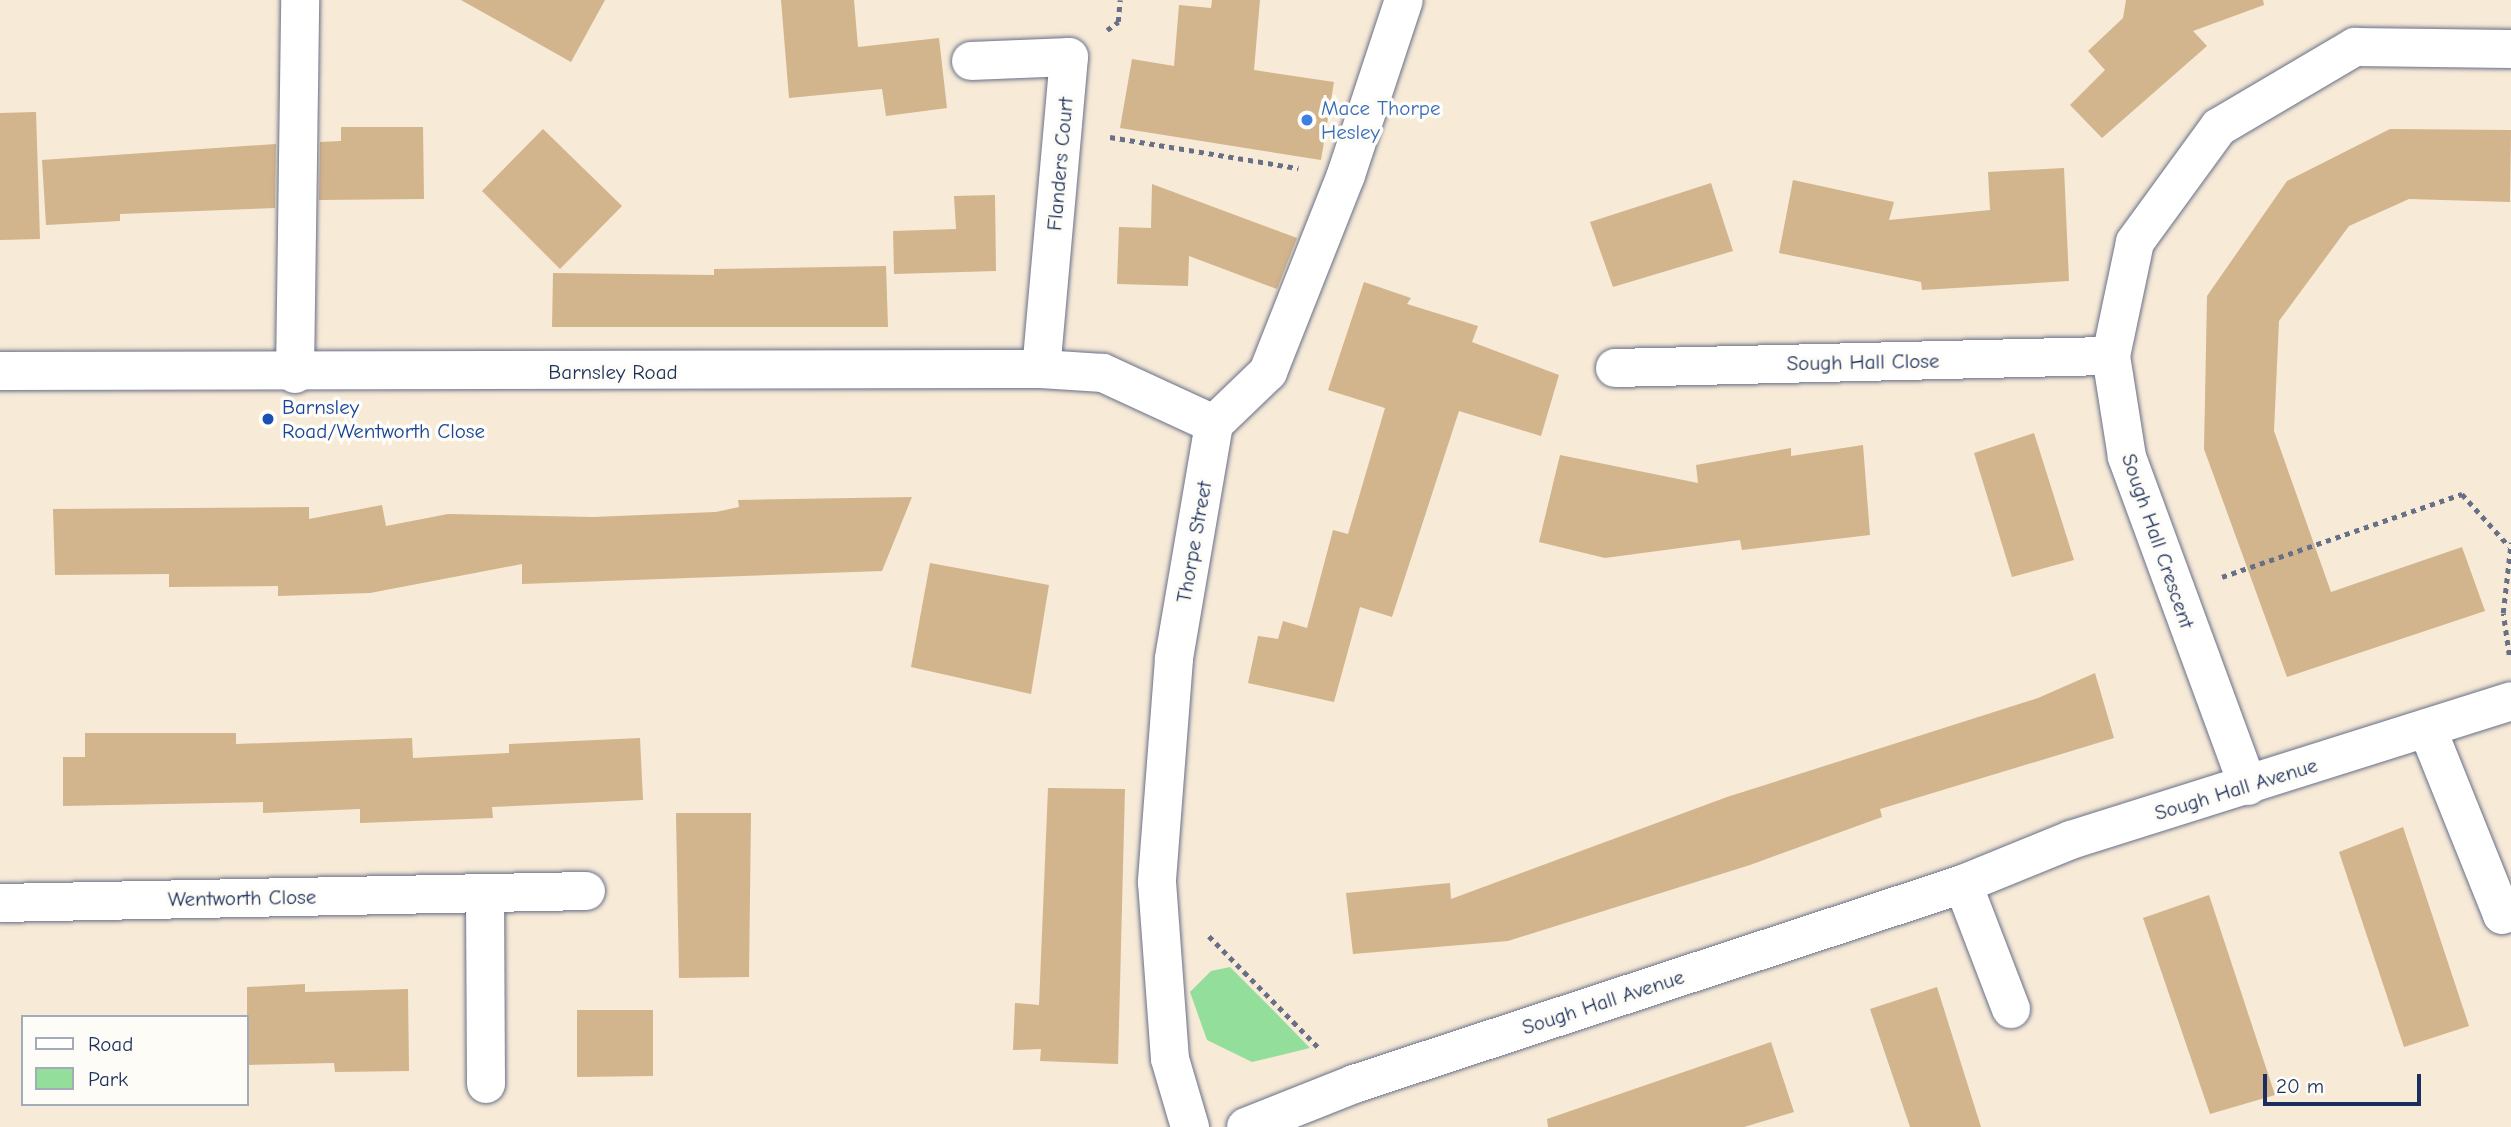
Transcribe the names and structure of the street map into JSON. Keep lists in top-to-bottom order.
{
  "streets": {
    "street": [
      "Flanders Court",
      "Sough Hall Close",
      "Barnsley Road",
      "Sough Hall Crescent",
      "Thorpe Street",
      "Sough Hall Avenue",
      "Wentworth Close"
    ]
  },
  "crossings": [
    ["Flanders Court", "Barnsley Road"],
    ["Sough Hall Close", "Sough Hall Crescent"],
    ["Barnsley Road", "Thorpe Street"],
    ["Sough Hall Crescent", "Sough Hall Avenue"]
  ],
  "places": ["Mace Thorpe Hesley", "Barnsley Road/Wentworth Close"],
  "legend": ["Road", "Park"],
  "scale_bar": "20 m"
}
